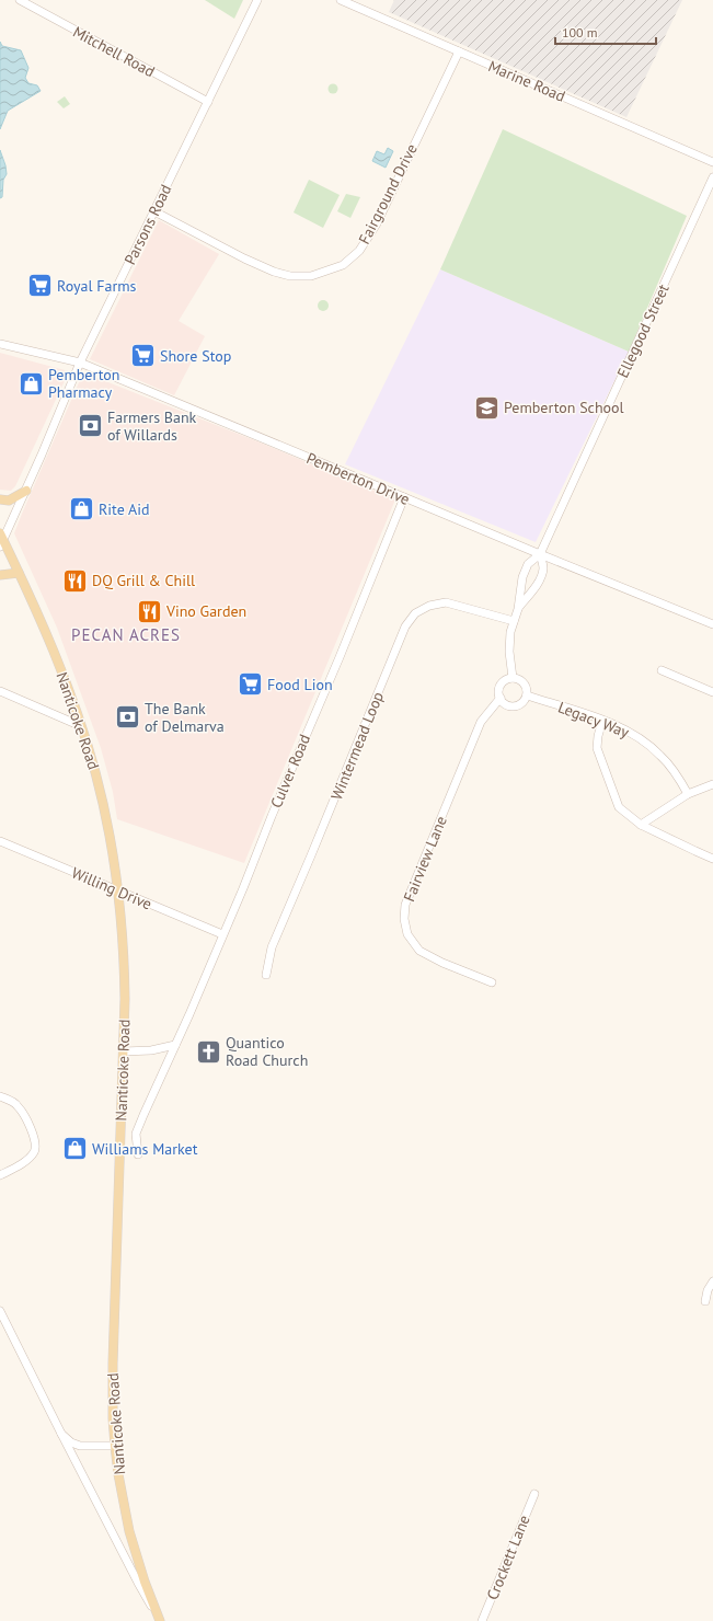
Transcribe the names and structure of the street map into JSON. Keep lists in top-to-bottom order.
{
  "streets": {
    "main road": ["Nanticoke Road"],
    "street": [
      "Mitchell Road",
      "Marine Road",
      "Fairground Drive",
      "Parsons Road",
      "Ellegood Street",
      "Pemberton Drive",
      "Legacy Way",
      "Wintermead Loop",
      "Culver Road",
      "Fairview Lane",
      "Willing Drive",
      "Crockett Lane"
    ]
  },
  "crossings": [
    ["Mitchell Road", "Parsons Road"],
    ["Marine Road", "Fairground Drive"],
    ["Fairground Drive", "Parsons Road"],
    ["Parsons Road", "Pemberton Drive"],
    ["Parsons Road", "Nanticoke Road"],
    ["Ellegood Street", "Pemberton Drive"],
    ["Pemberton Drive", "Culver Road"],
    ["Legacy Way", "Fairview Lane"],
    ["Nanticoke Road", "Willing Drive"],
    ["Culver Road", "Willing Drive"]
  ],
  "districts": ["PECAN ACRES"],
  "places": {
    "supermarket": ["Royal Farms", "Shore Stop", "Food Lion"],
    "shop": ["Pemberton Pharmacy", "Rite Aid", "Williams Market"],
    "school or university": ["Pemberton School"],
    "bank": ["Farmers Bank of Willards", "The Bank of Delmarva"],
    "restaurant": ["DQ Grill & Chill", "Vino Garden"],
    "church": ["Quantico Road Church"]
  },
  "scale_bar": "100 m"
}
